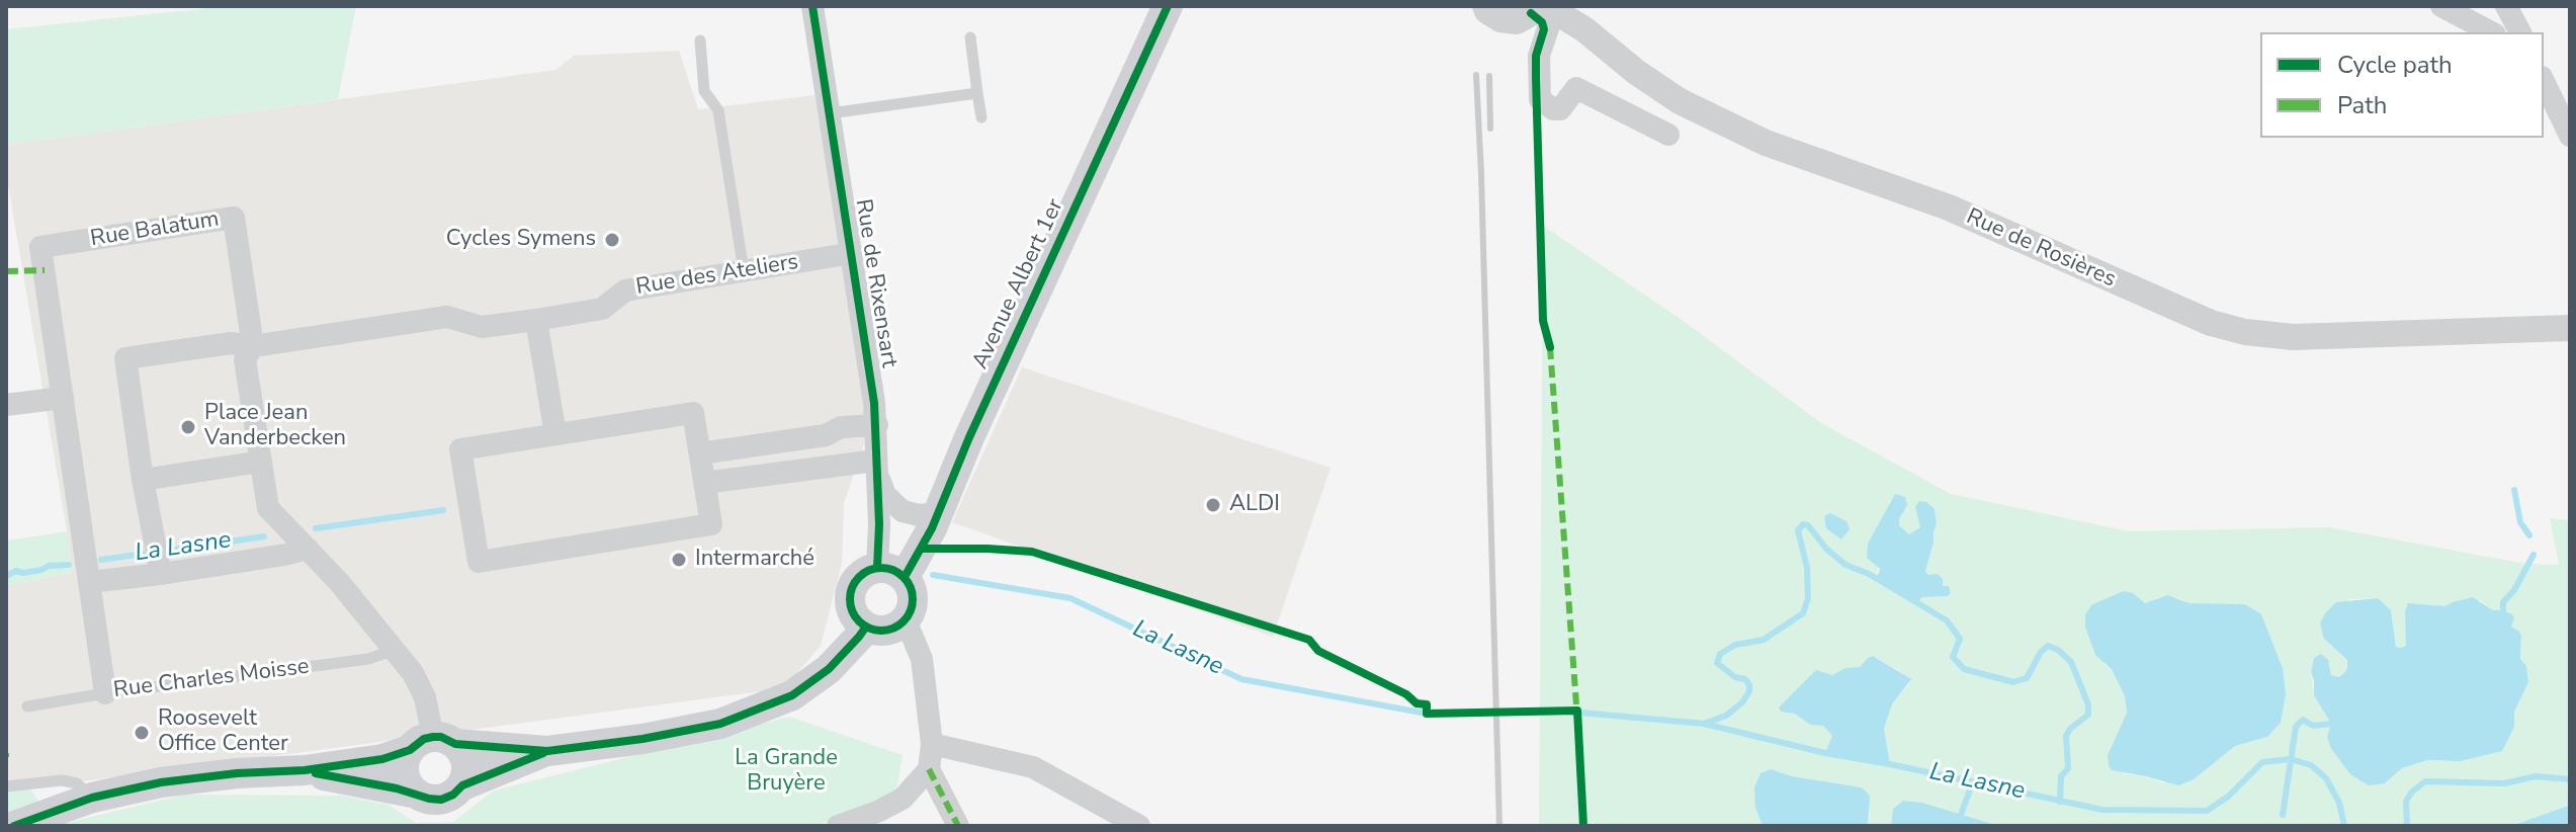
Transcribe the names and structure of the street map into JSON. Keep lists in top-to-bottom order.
{
  "streets": {
    "main road": ["Avenue Albert 1er"],
    "street": [
      "Rue Balatum",
      "Rue de Rosières",
      "Rue des Ateliers",
      "Rue de Rixensart"
    ],
    "lane": ["Rue Charles Moisse"]
  },
  "crossings": [
    ["Rue Balatum", "Rue des Ateliers"],
    ["Rue Balatum", "Rue Charles Moisse"],
    ["Rue des Ateliers", "Rue de Rixensart"],
    ["Rue de Rixensart", "Avenue Albert 1er"]
  ],
  "water": ["La Lasne"],
  "parks": ["La Grande Bruyère"],
  "places": [
    "Cycles Symens",
    "Place Jean Vanderbecken",
    "ALDI",
    "Intermarché",
    "Roosevelt Office Center"
  ],
  "legend": ["Cycle path", "Path"]
}
